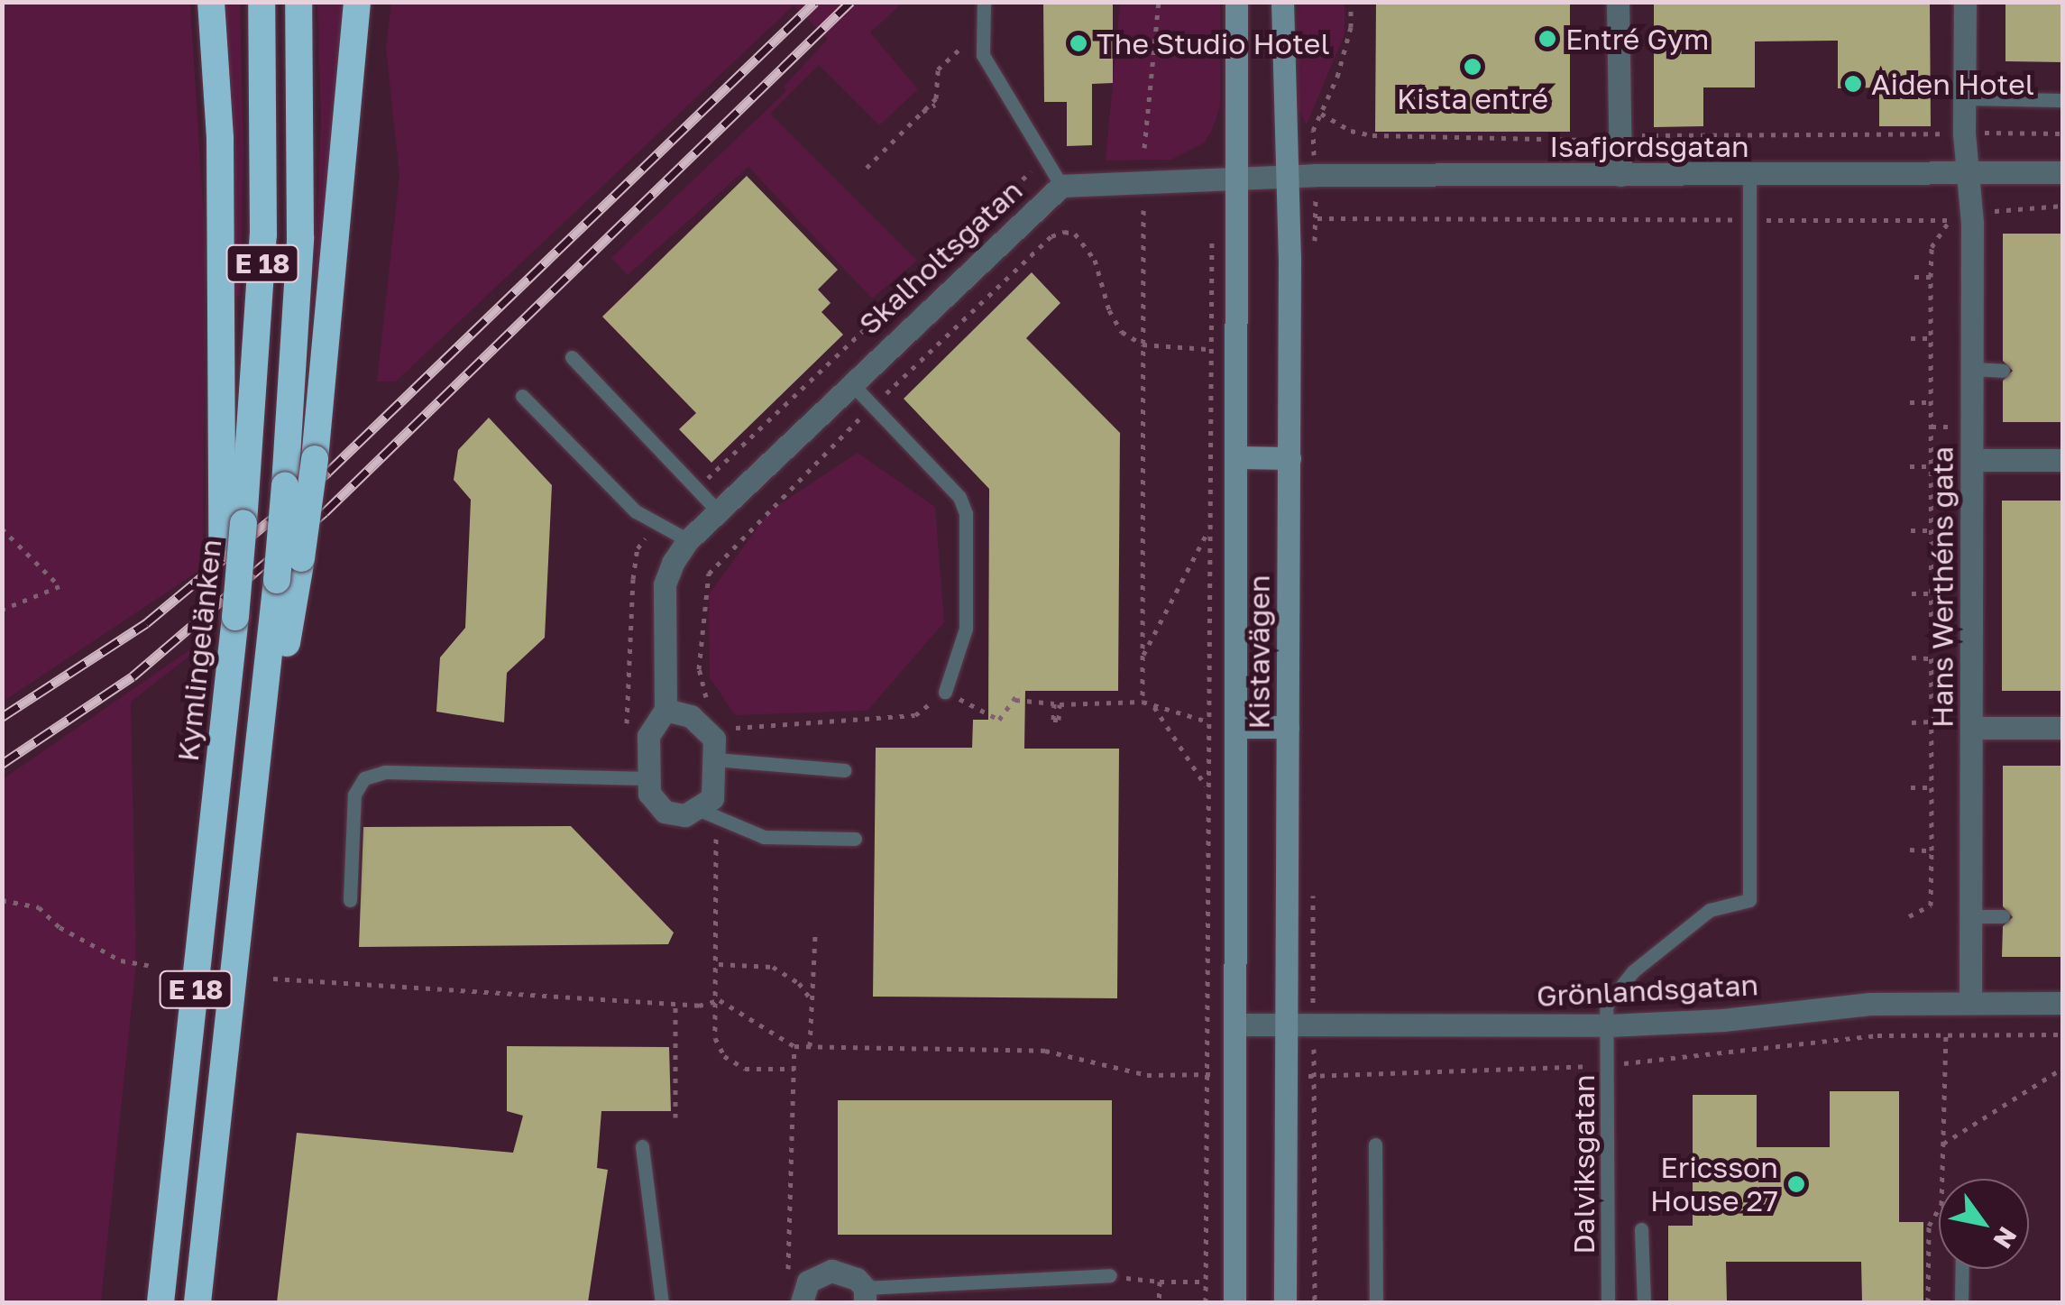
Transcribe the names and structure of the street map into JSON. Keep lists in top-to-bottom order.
{
  "streets": {
    "highway": ["E 18", "Kymlingelänken"],
    "street": [
      "Isafjordsgatan",
      "Skalholtsgatan",
      "Hans Werthéns gata",
      "Kistavägen",
      "Grönlandsgatan"
    ],
    "lane": ["Dalviksgatan"]
  },
  "crossings": [
    ["Isafjordsgatan", "Skalholtsgatan"],
    ["Isafjordsgatan", "Hans Werthéns gata"],
    ["Isafjordsgatan", "Kistavägen"],
    ["Skalholtsgatan", "Kistavägen"],
    ["Hans Werthéns gata", "Grönlandsgatan"],
    ["Kistavägen", "Grönlandsgatan"],
    ["Grönlandsgatan", "Dalviksgatan"]
  ],
  "places": [
    "Entré Gym",
    "The Studio Hotel",
    "Kista entré",
    "Aiden Hotel",
    "Ericsson House 27"
  ],
  "north": "bottom right"
}
